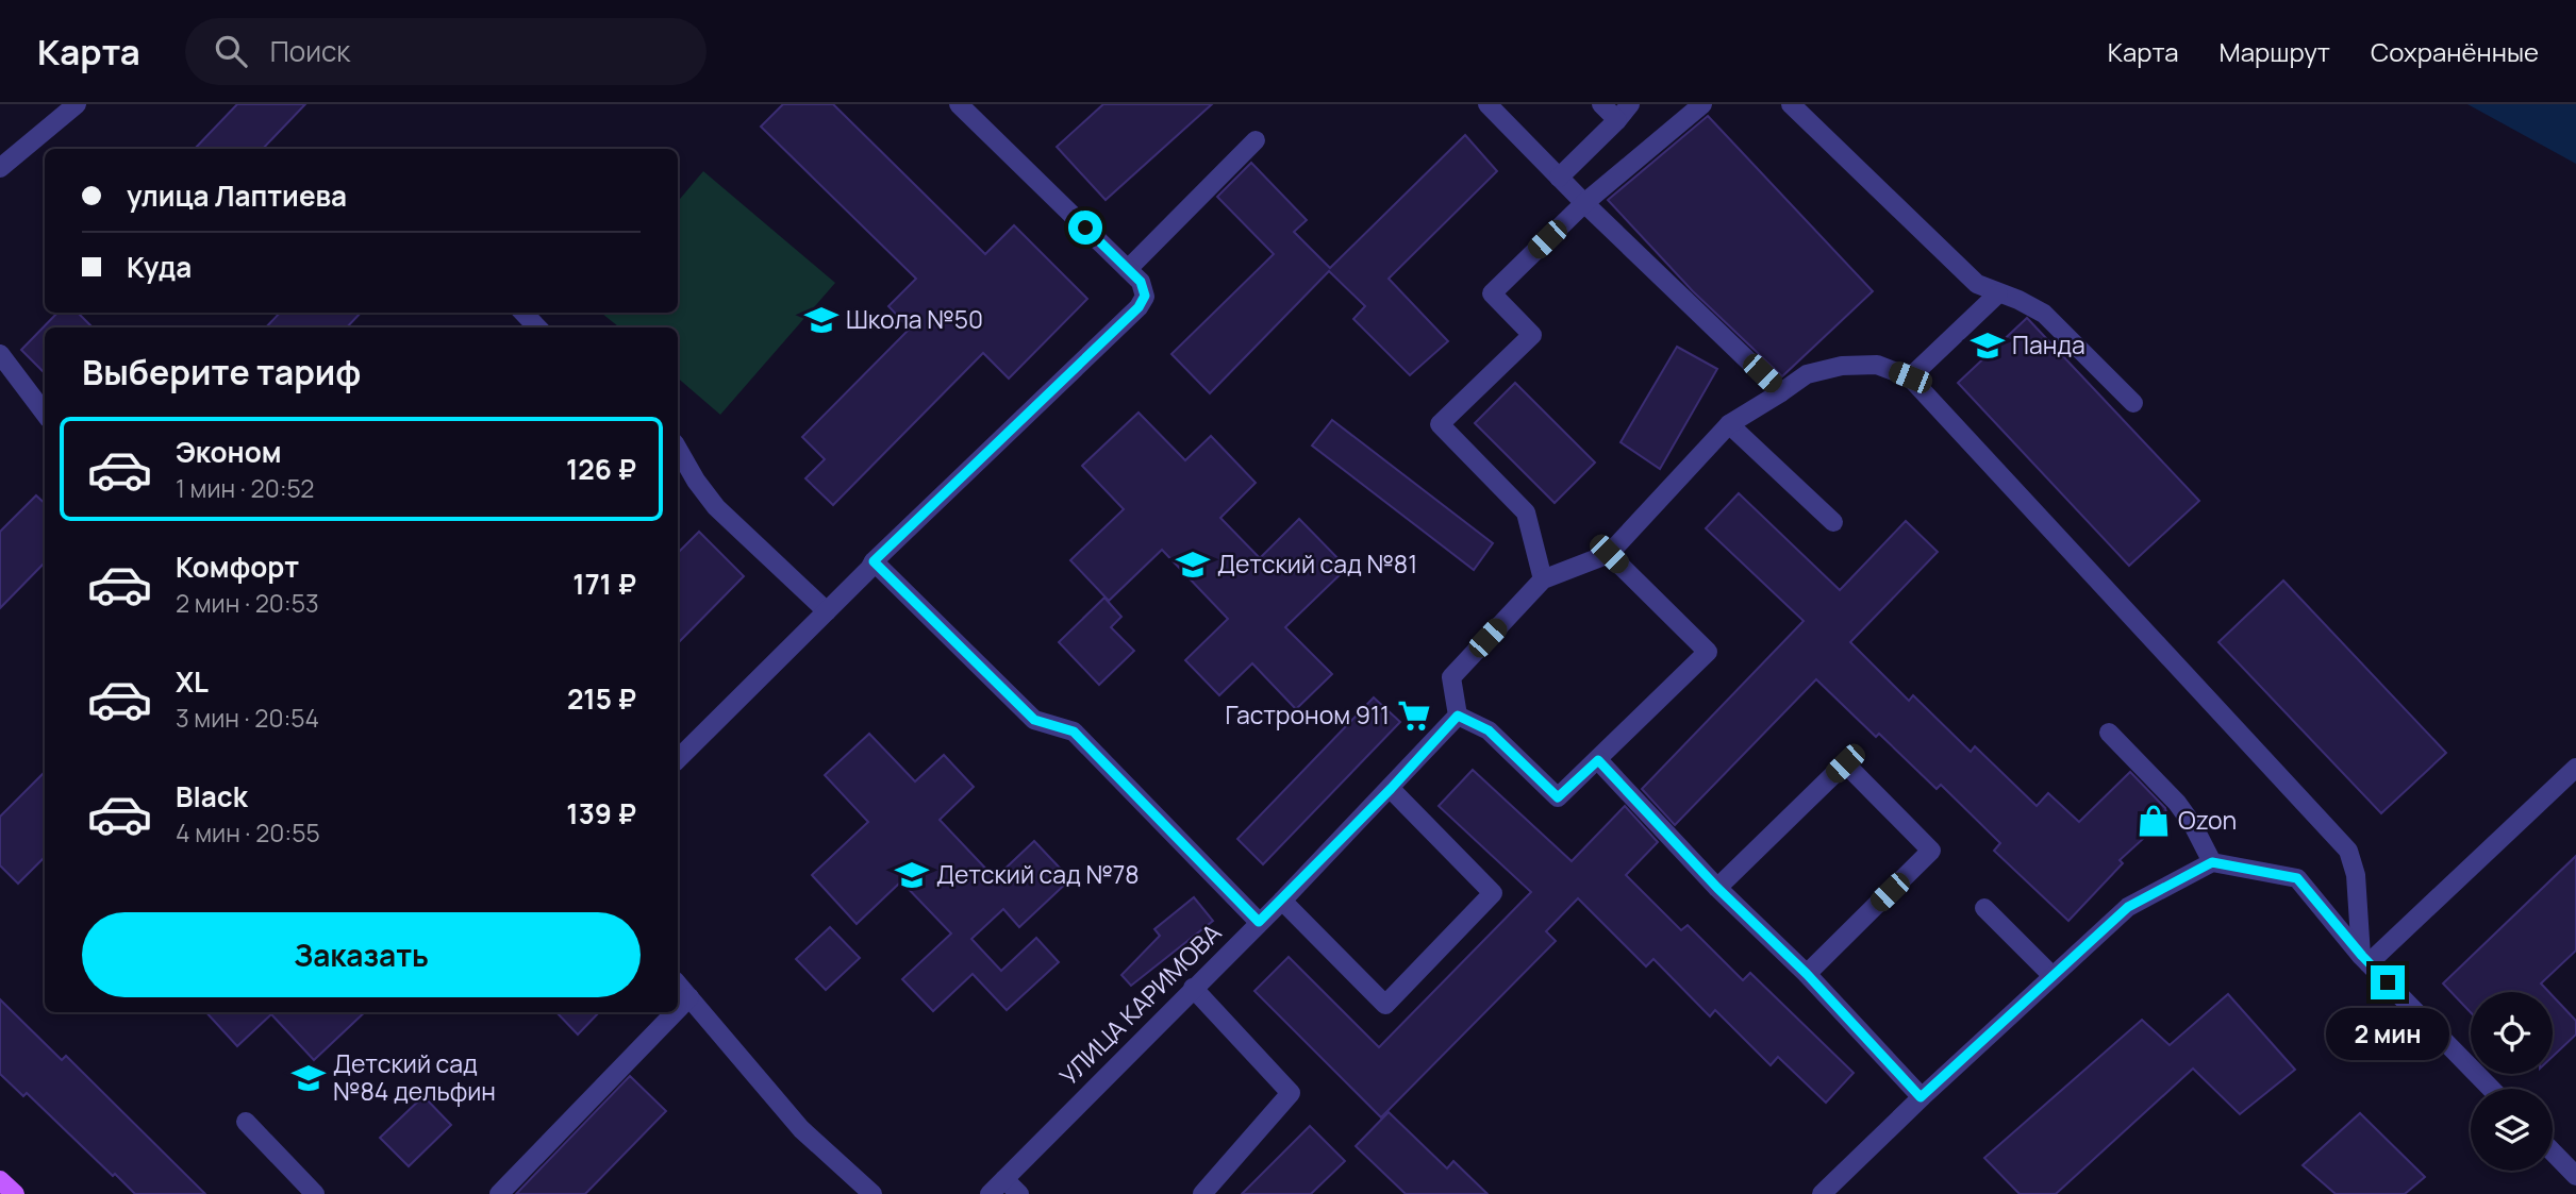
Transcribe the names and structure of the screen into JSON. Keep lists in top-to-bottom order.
{
  "streets": {
    "street": ["УЛИЦА КАРИМОВА"]
  },
  "places": {
    "school or university": [
      "Школа №50",
      "Панда",
      "Детский сад №81",
      "Детский сад №78",
      "Детский сад №84 дельфин"
    ],
    "supermarket": ["Гастроном 911"],
    "shop": ["Ozon"]
  },
  "page": {
    "header": "Карта",
    "search": "Поиск",
    "nav": ["Карта", "Маршрут", "Сохранённые"],
    "banner": ["улица Лаптиева", "Куда"],
    "heading": "Выберите тариф",
    "list": [
      {
        "name": "Эконом",
        "note": "1 мин · 20:52",
        "value": "126 ₽"
      },
      {
        "name": "Комфорт",
        "note": "2 мин · 20:53",
        "value": "171 ₽"
      },
      {
        "name": "XL",
        "note": "3 мин · 20:54",
        "value": "215 ₽"
      },
      {
        "name": "Black",
        "note": "4 мин · 20:55",
        "value": "139 ₽"
      }
    ],
    "buttons": "Заказать",
    "bubble": "2 мин"
  }
}
